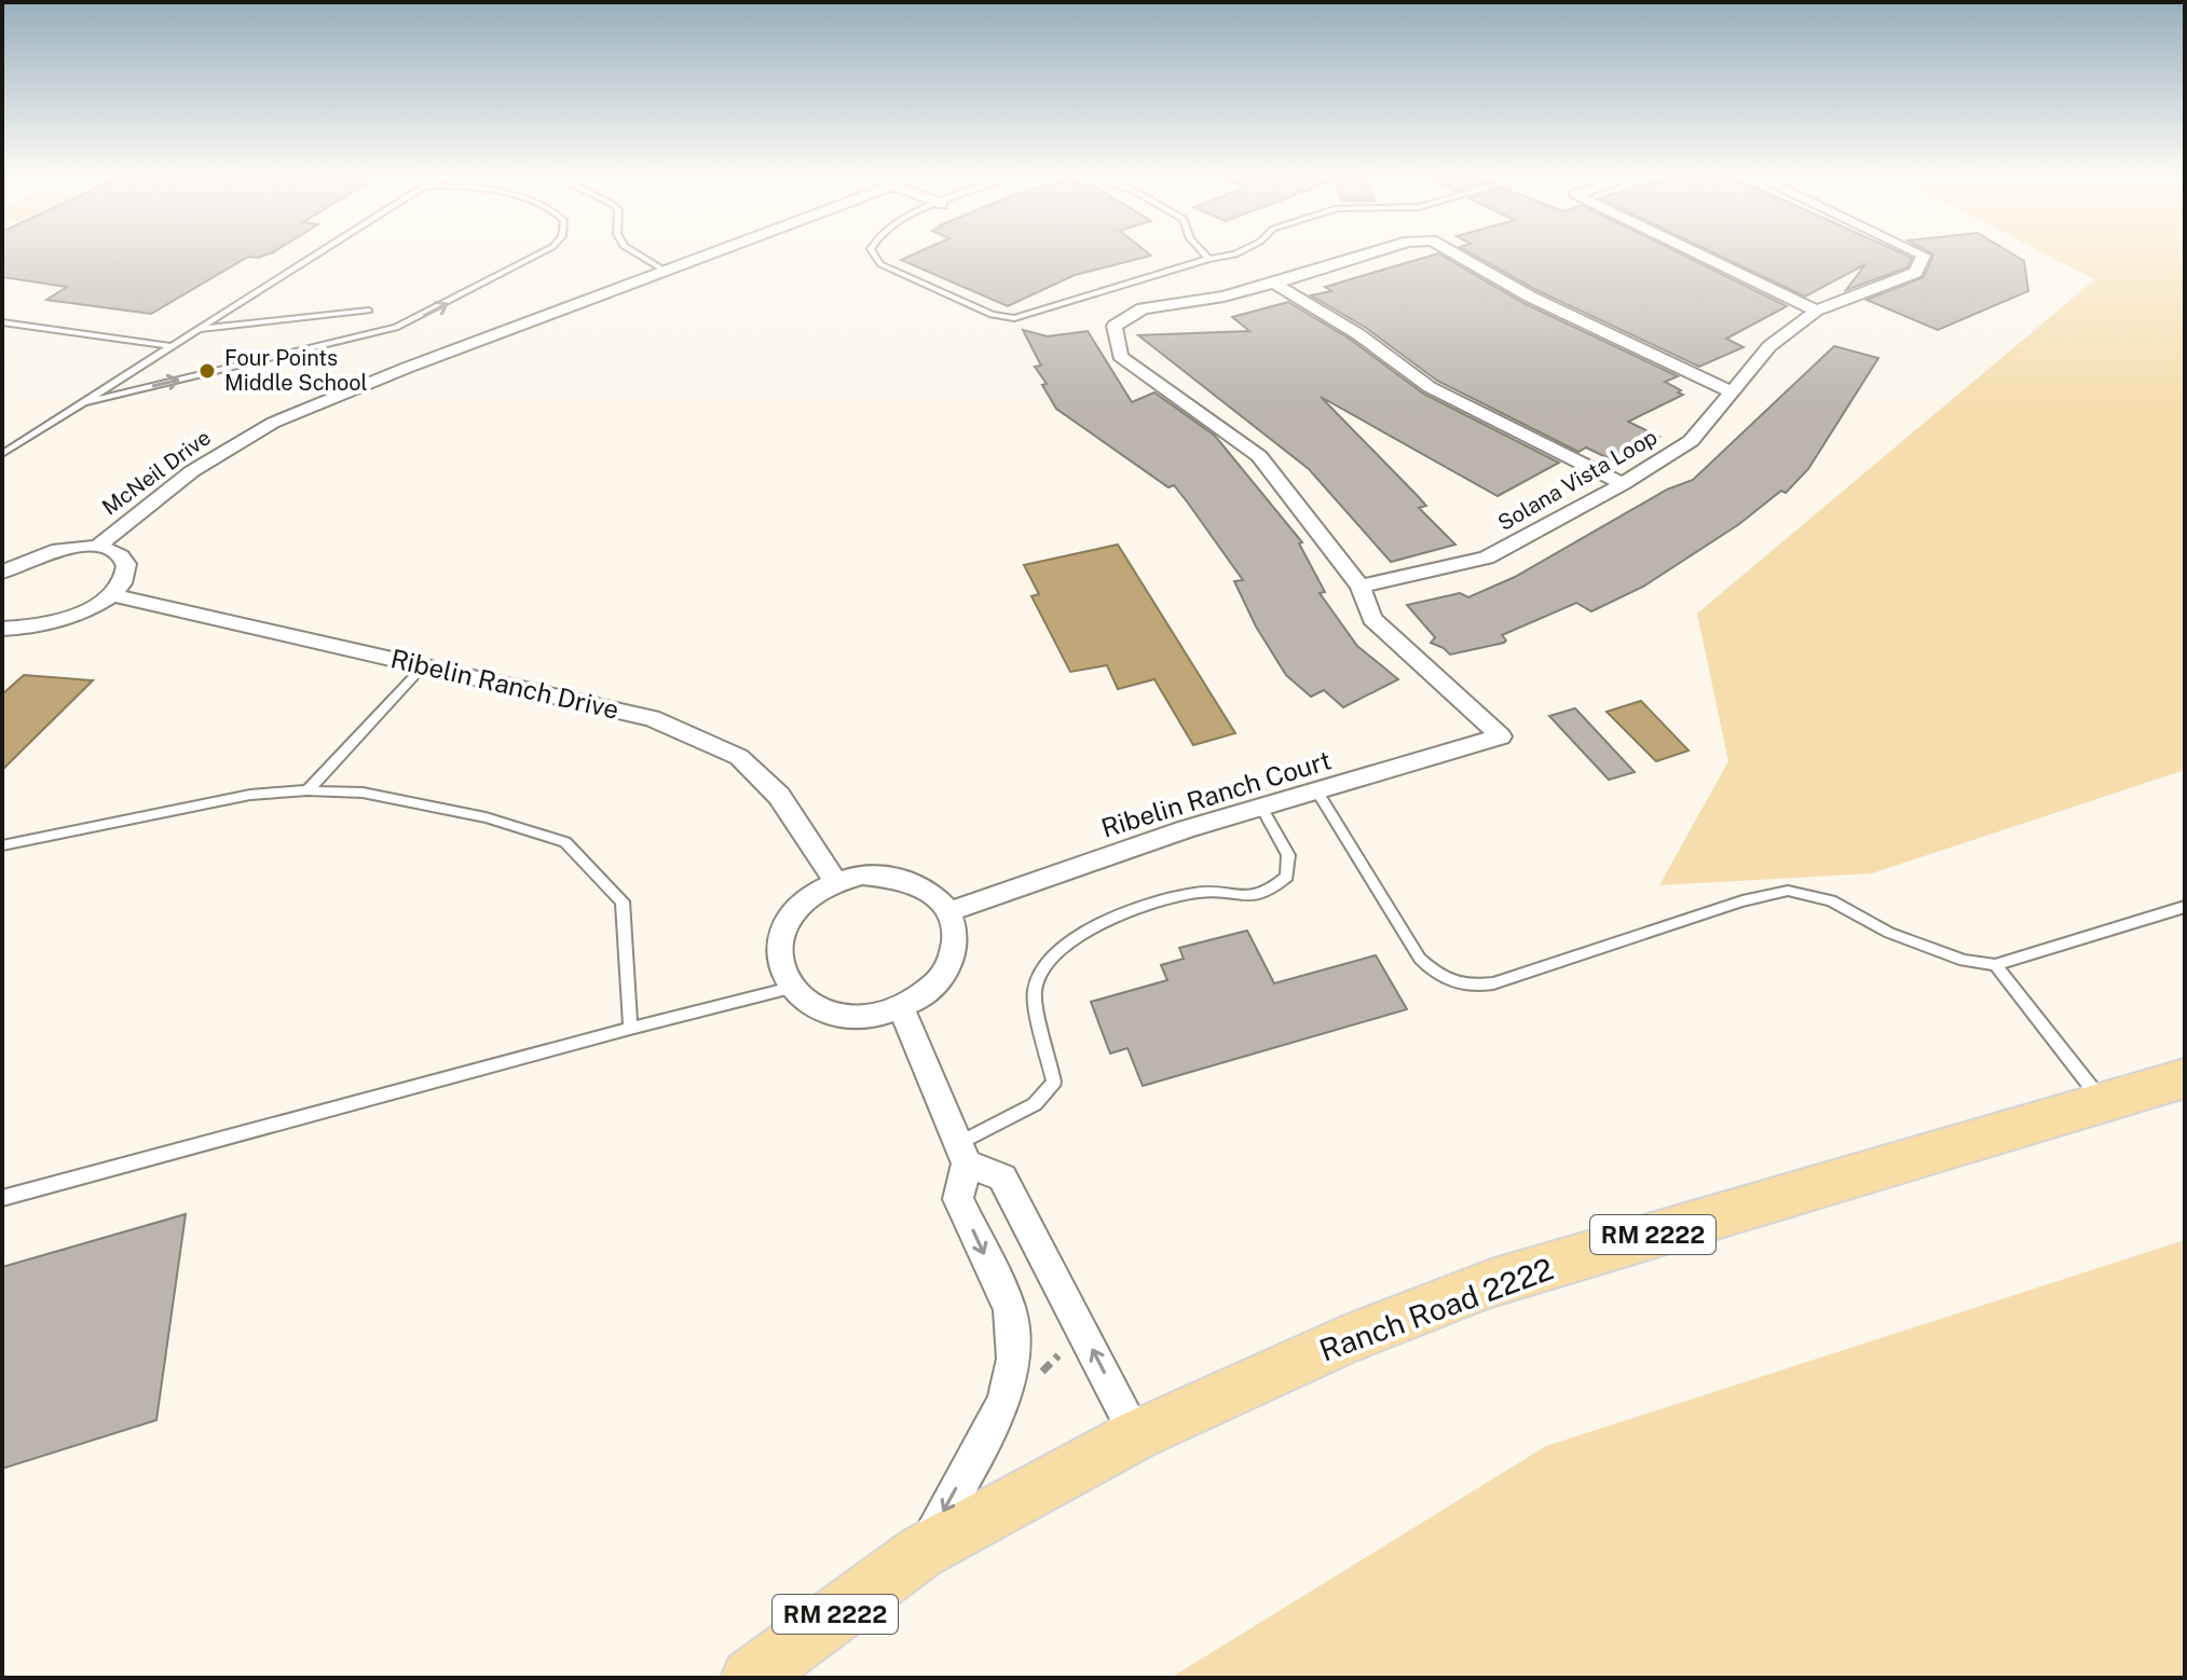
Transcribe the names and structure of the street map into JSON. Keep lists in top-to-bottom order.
{
  "streets": {
    "main road": ["RM 2222", "Ranch Road 2222"],
    "street": [
      "McNeil Drive",
      "Solana Vista Loop",
      "Ribelin Ranch Drive",
      "Ribelin Ranch Court"
    ]
  },
  "crossings": [
    ["Solana Vista Loop", "Ribelin Ranch Court"],
    ["Ribelin Ranch Drive", "Ribelin Ranch Court"]
  ],
  "places": ["Four Points Middle School"]
}
